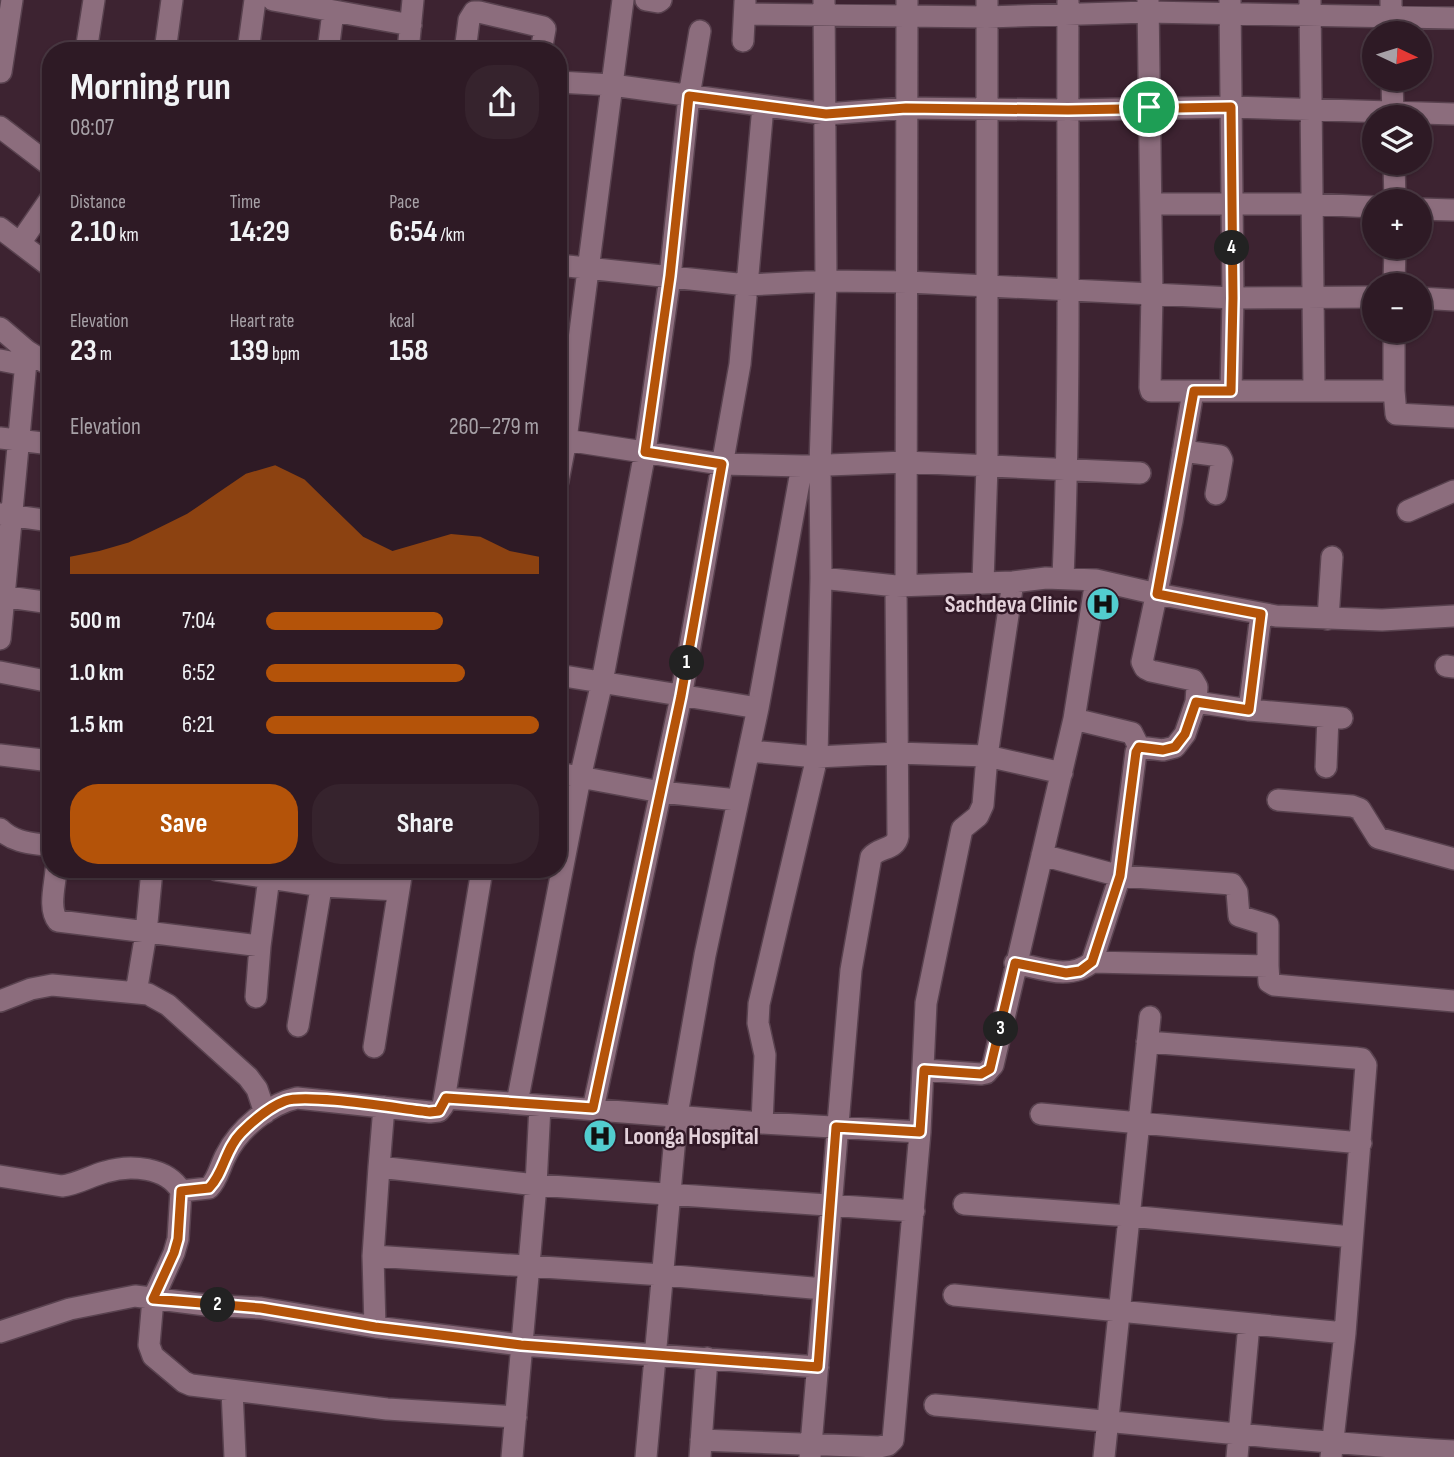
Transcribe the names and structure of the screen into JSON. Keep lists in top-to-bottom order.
{
  "places": {
    "hospital": ["Sachdeva Clinic", "Loonga Hospital"]
  },
  "north": "right",
  "page": {
    "map_buttons": ["+", "−"],
    "heading": ["Morning run", "08:07"],
    "stats": [
      ["Distance", "2.10 km"],
      ["Time", "14:29"],
      ["Pace", "6:54 /km"],
      ["Elevation", "23 m"],
      ["Heart rate", "139 bpm"],
      ["kcal", "158"]
    ],
    "pins": [
      "4",
      "1",
      "3",
      "2"
    ],
    "chart": ["Elevation", "260–279 m"],
    "list": [
      {
        "name": "500 m",
        "note": "7:04"
      },
      {
        "name": "1.0 km",
        "note": "6:52"
      },
      {
        "name": "1.5 km",
        "note": "6:21"
      }
    ],
    "buttons": ["Save", "Share"]
  }
}
